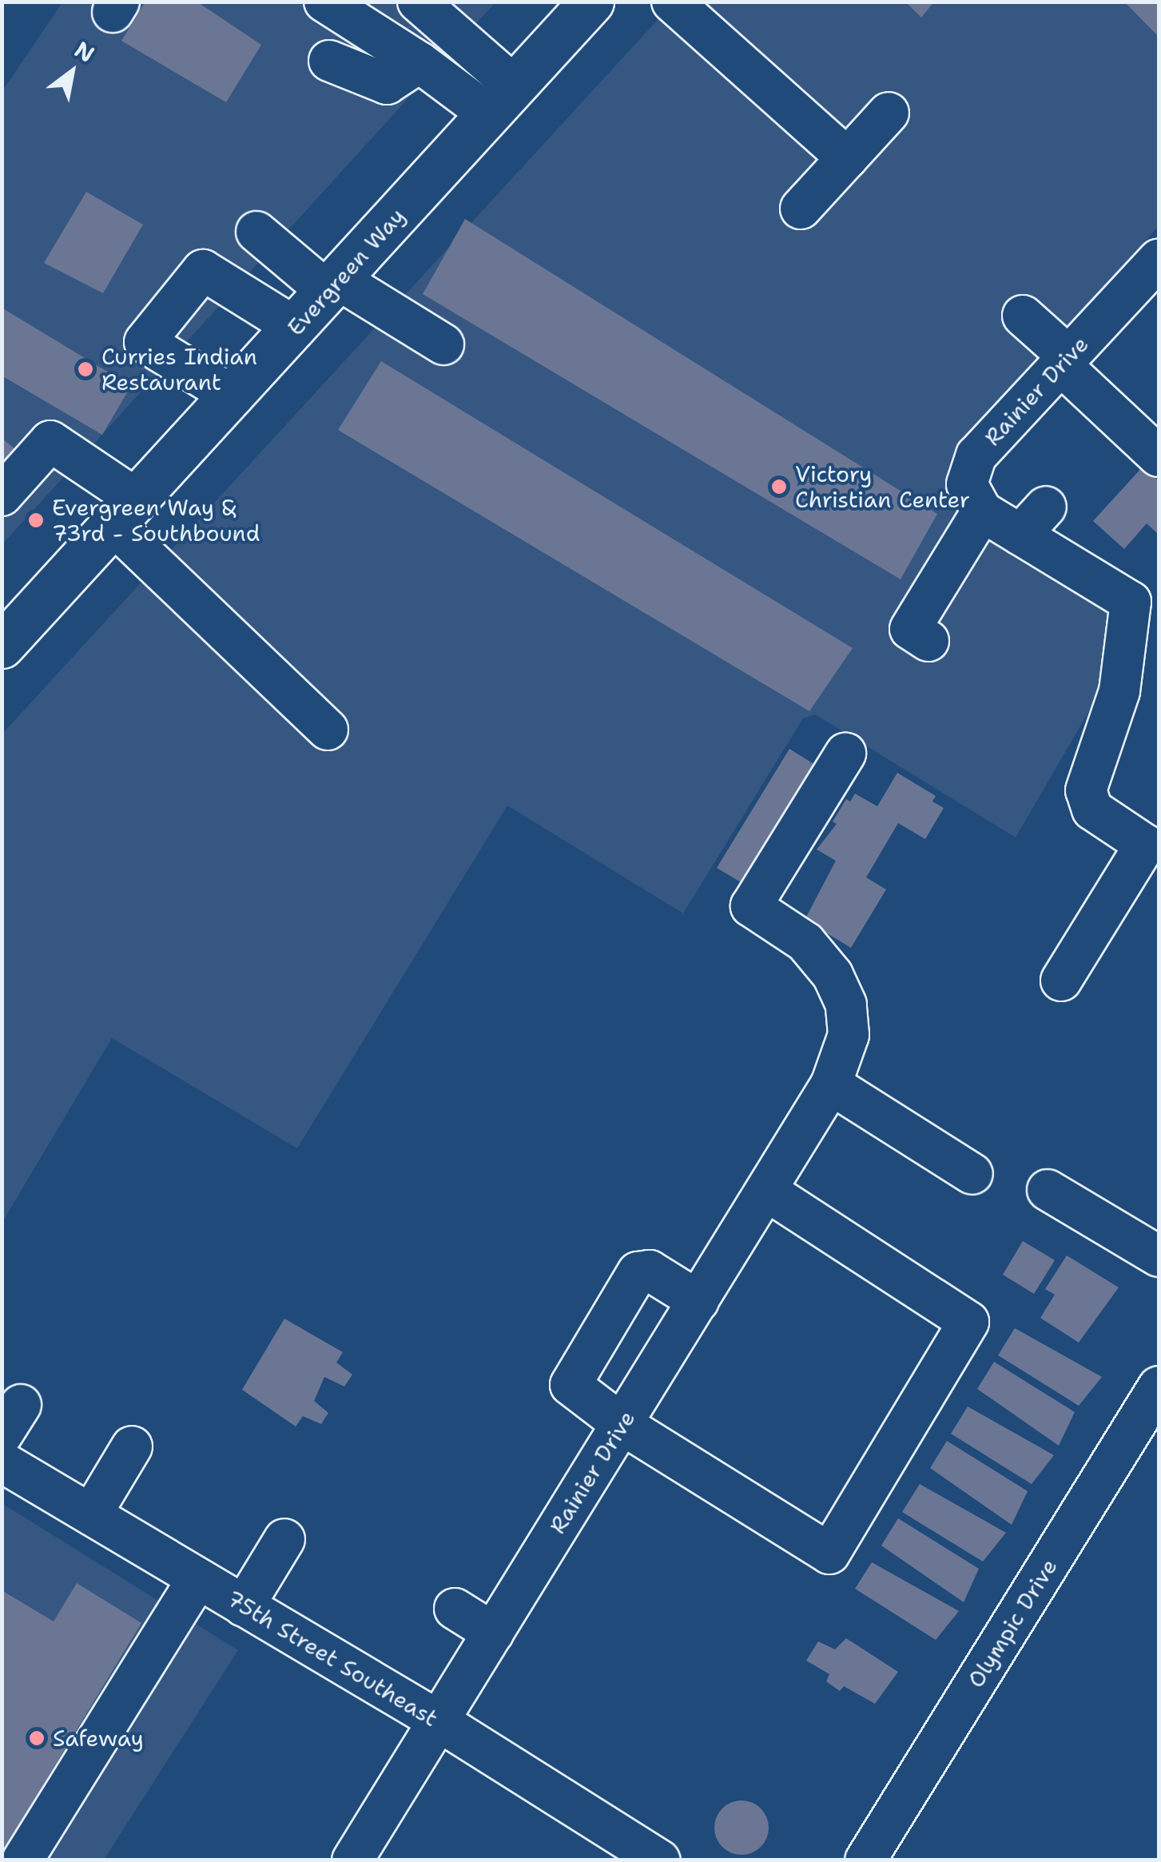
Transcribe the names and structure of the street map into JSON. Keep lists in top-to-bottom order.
{
  "streets": {
    "main road": ["Evergreen Way"],
    "street": ["Rainier Drive", "Olympic Drive", "75th Street Southeast"]
  },
  "crossings": [
    ["Rainier Drive", "75th Street Southeast"]
  ],
  "places": [
    "Curries Indian Restaurant",
    "Victory Christian Center",
    "Evergreen Way & 73rd - Southbound",
    "Safeway"
  ],
  "north": "top right"
}
